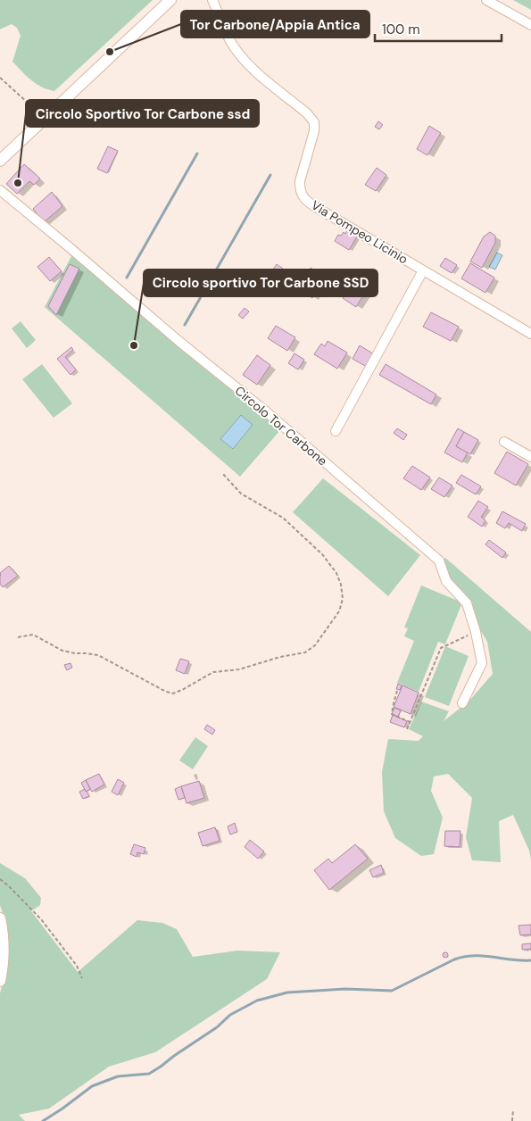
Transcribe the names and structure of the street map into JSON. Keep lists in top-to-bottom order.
{
  "streets": {
    "street": ["Via Pompeo Licinio", "Circolo Tor Carbone"]
  },
  "places": ["Tor Carbone/Appia Antica", "Circolo Sportivo Tor Carbone ssd", "Circolo sportivo Tor Carbone SSD"],
  "scale_bar": "100 m"
}
